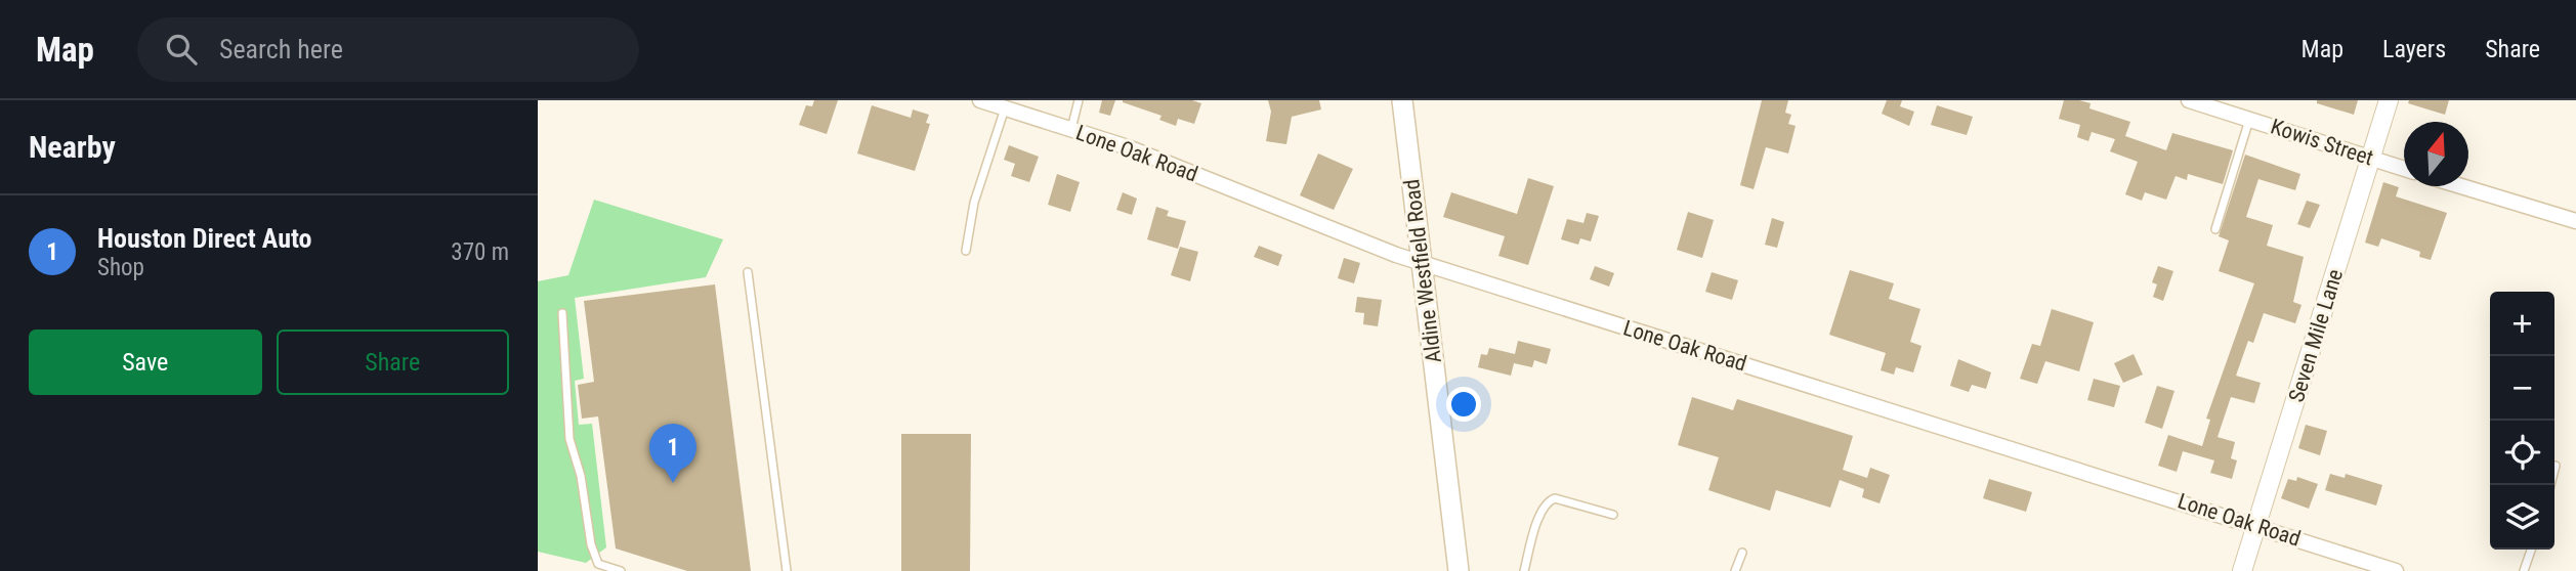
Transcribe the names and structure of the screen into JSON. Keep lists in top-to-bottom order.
{
  "streets": {
    "main road": ["Aldine Westfield Road"],
    "street": ["Kowis Street", "Lone Oak Road", "Seven Mile Lane"]
  },
  "crossings": [
    ["Kowis Street", "Seven Mile Lane"],
    ["Lone Oak Road", "Aldine Westfield Road"],
    ["Lone Oak Road", "Seven Mile Lane"]
  ],
  "north": "top",
  "page": {
    "header": "Map",
    "search": "Search here",
    "nav": ["Map", "Layers", "Share"],
    "heading": "Nearby",
    "list": [
      {
        "mark": "1",
        "name": "Houston Direct Auto",
        "note": "Shop",
        "value": "370 m"
      }
    ],
    "map_buttons": ["+", "−"],
    "buttons": ["Save", "Share"],
    "pins": "1"
  }
}
